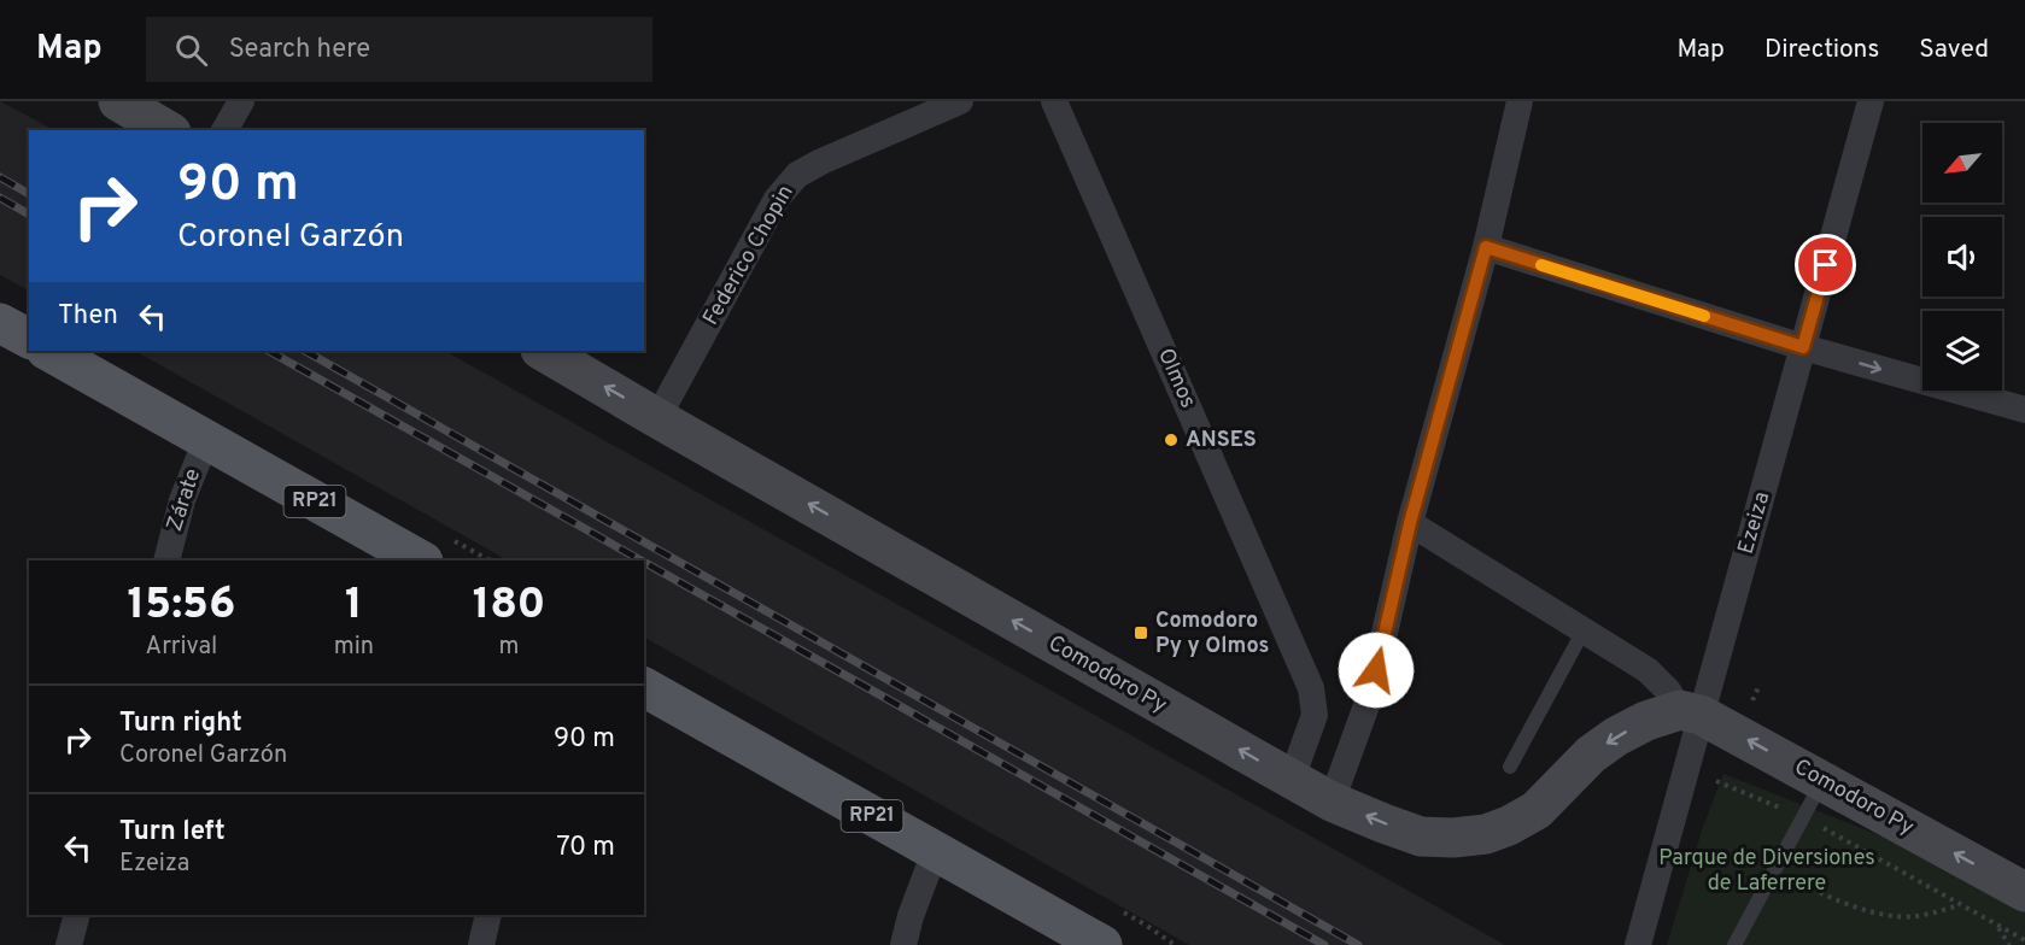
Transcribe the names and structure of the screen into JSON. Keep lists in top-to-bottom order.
{
  "streets": {
    "main road": ["RP21", "Comodoro Py"],
    "street": [
      "Federico Chopin",
      "Olmos",
      "Zárate",
      "Ezeiza"
    ]
  },
  "crossings": [
    ["Federico Chopin", "Comodoro Py"],
    ["Olmos", "Comodoro Py"],
    ["Zárate", "RP21"],
    ["Ezeiza", "Comodoro Py"]
  ],
  "parks": ["Parque de Diversiones de Laferrere"],
  "places": {
    "other": ["ANSES"],
    "transit": ["Comodoro Py y Olmos"]
  },
  "north": "bottom left",
  "page": {
    "header": "Map",
    "search": "Search here",
    "nav": ["Map", "Directions", "Saved"],
    "turn": ["90 m", "Coronel Garzón"],
    "then": "Then",
    "eta": [
      "15:56",
      "Arrival",
      "1",
      "min",
      "180",
      "m"
    ],
    "list": [
      {
        "name": "Turn right",
        "note": "Coronel Garzón",
        "value": "90 m"
      },
      {
        "name": "Turn left",
        "note": "Ezeiza",
        "value": "70 m"
      }
    ]
  }
}
